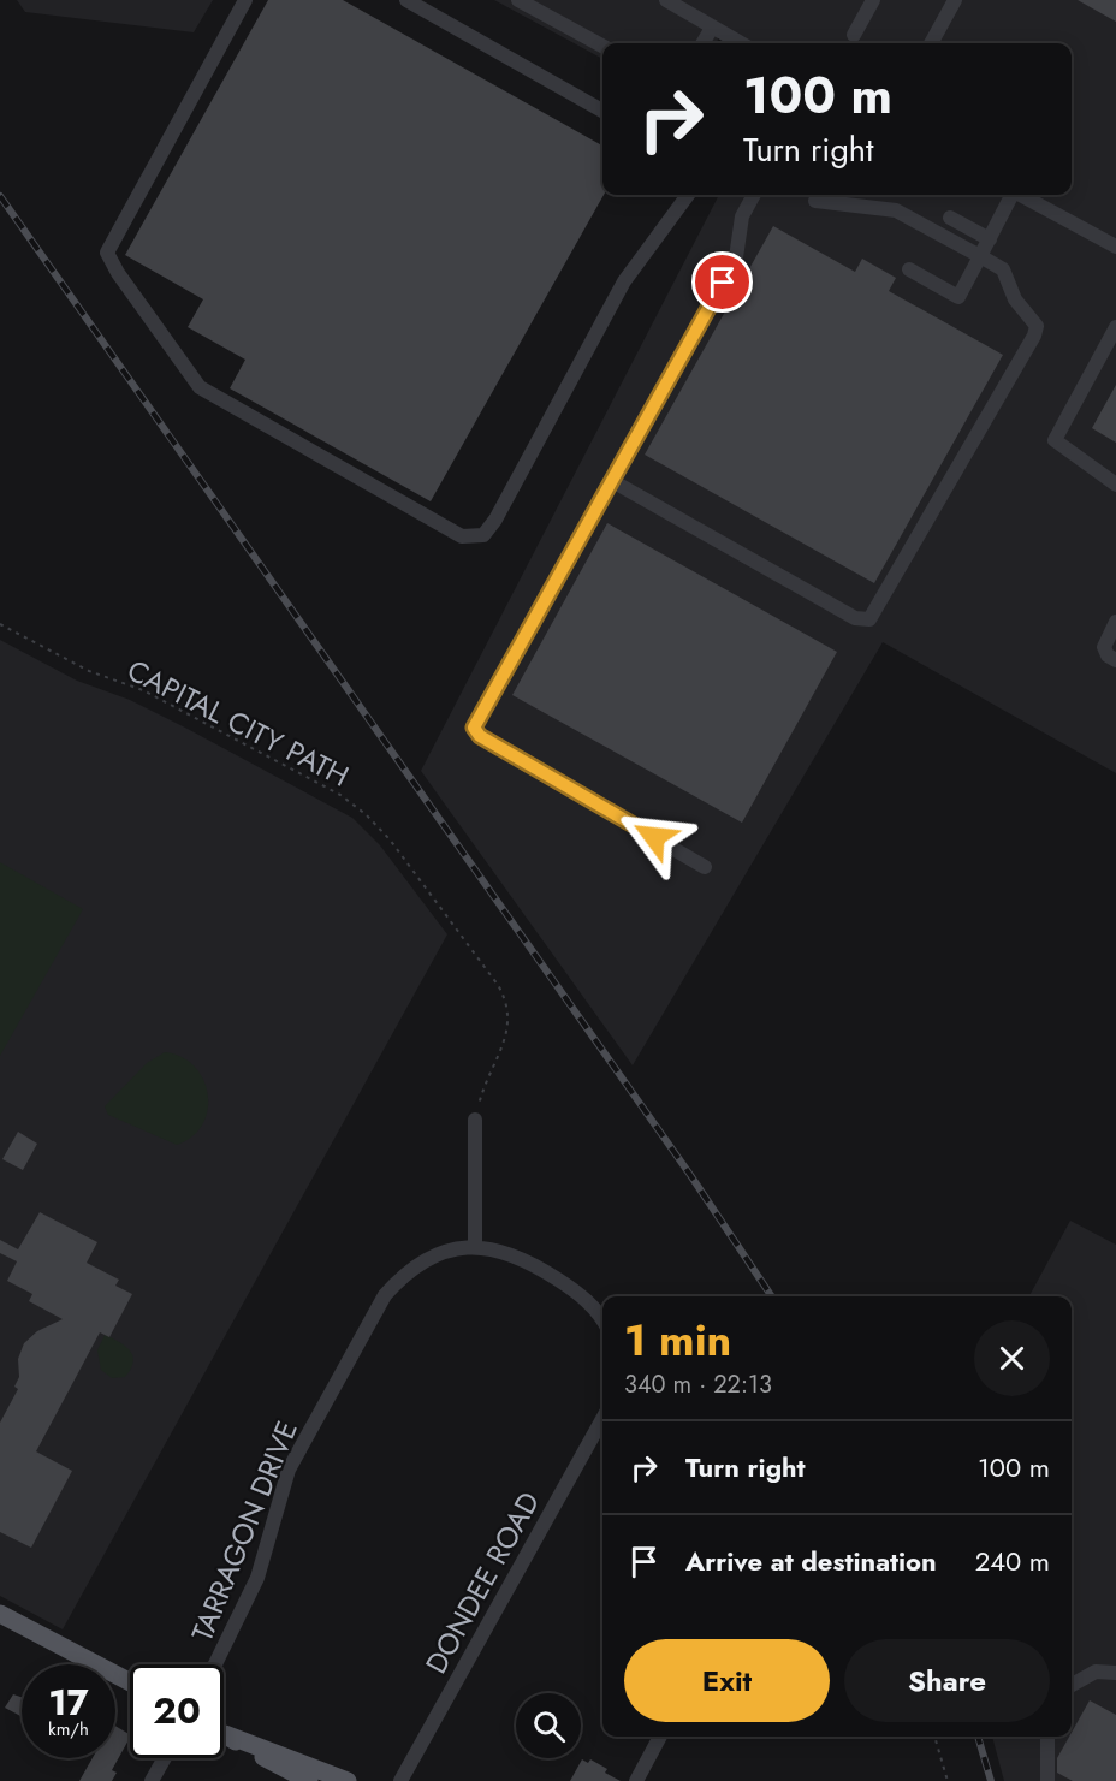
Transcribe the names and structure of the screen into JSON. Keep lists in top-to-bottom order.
{
  "streets": {
    "street": ["TARRAGON DRIVE", "DONDEE ROAD"],
    "path": ["CAPITAL CITY PATH"]
  },
  "page": {
    "turn": ["100 m", "Turn right"],
    "heading": ["1 min", "340 m · 22:13"],
    "list": [
      {
        "name": "Turn right",
        "value": "100 m"
      },
      {
        "name": "Arrive at destination",
        "value": "240 m"
      }
    ],
    "buttons": ["Exit", "Share"],
    "speed": "17 km/h",
    "limit": "20"
  }
}
